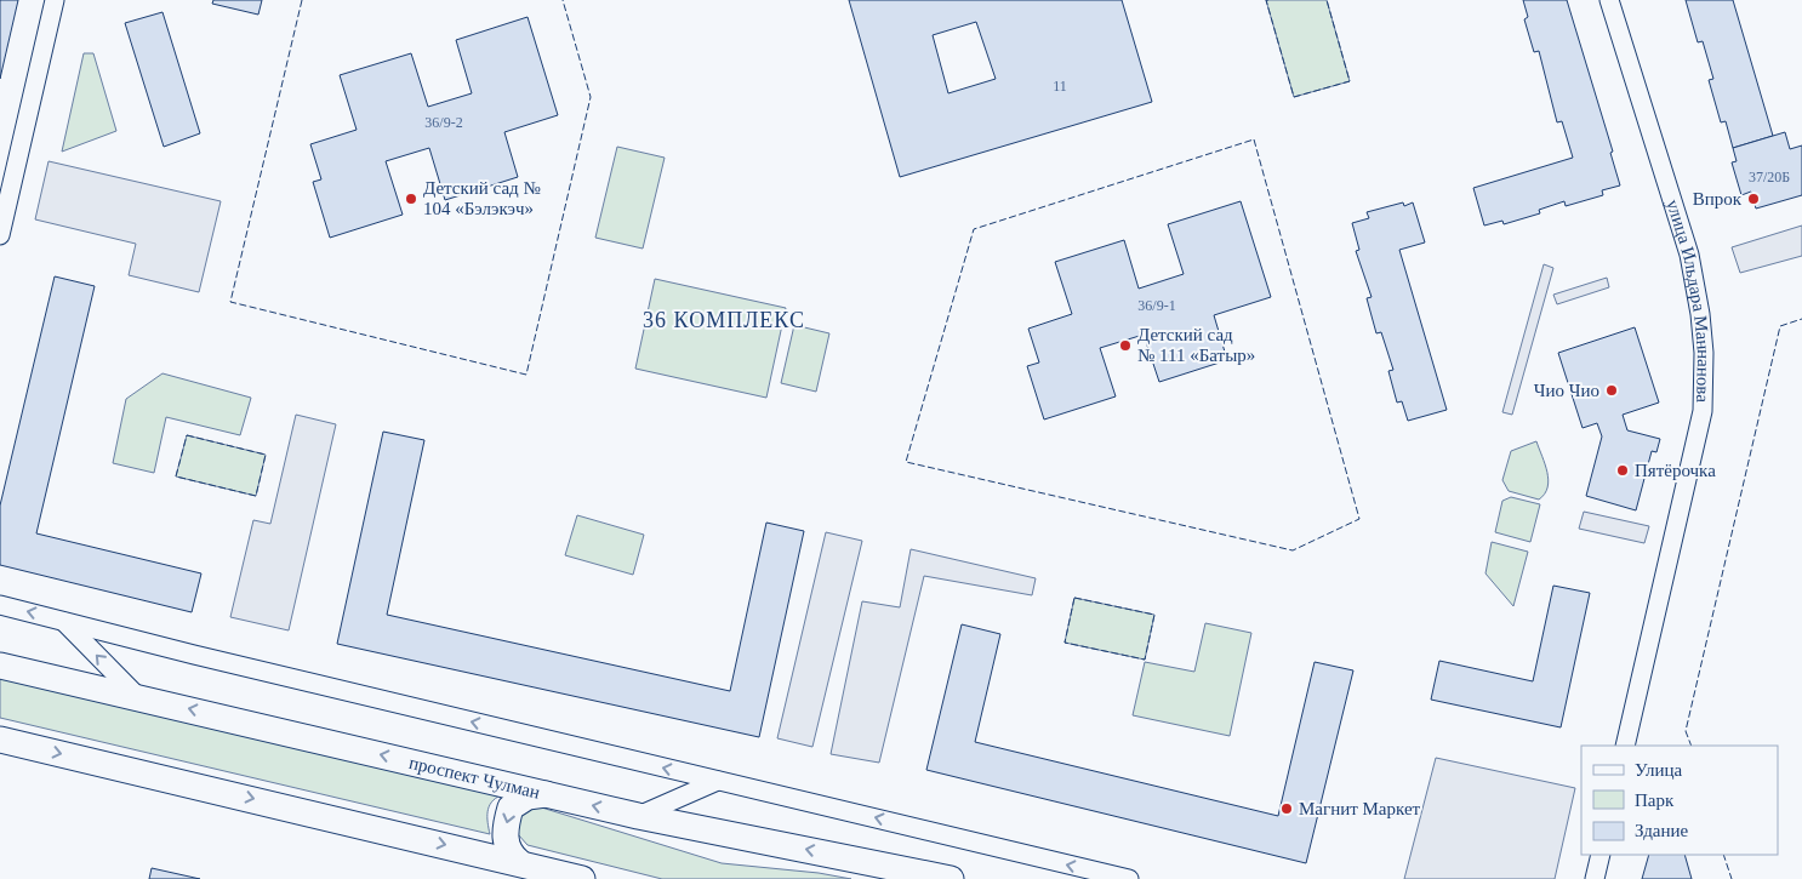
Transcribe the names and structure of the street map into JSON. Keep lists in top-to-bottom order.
{
  "streets": {
    "main road": ["проспект Чулман"],
    "street": ["улица Ильдара Маннанова"]
  },
  "districts": ["36 КОМПЛЕКС"],
  "places": [
    "Детский сад № 104 «Бэлэкэч»",
    "Впрок",
    "Детский сад № 111 «Батыр»",
    "Чио Чио",
    "Пятёрочка",
    "Магнит Маркет"
  ],
  "house_numbers": [
    "11",
    "36/9-2",
    "37/20Б",
    "36/9-1"
  ],
  "legend": ["Улица", "Парк", "Здание"]
}
